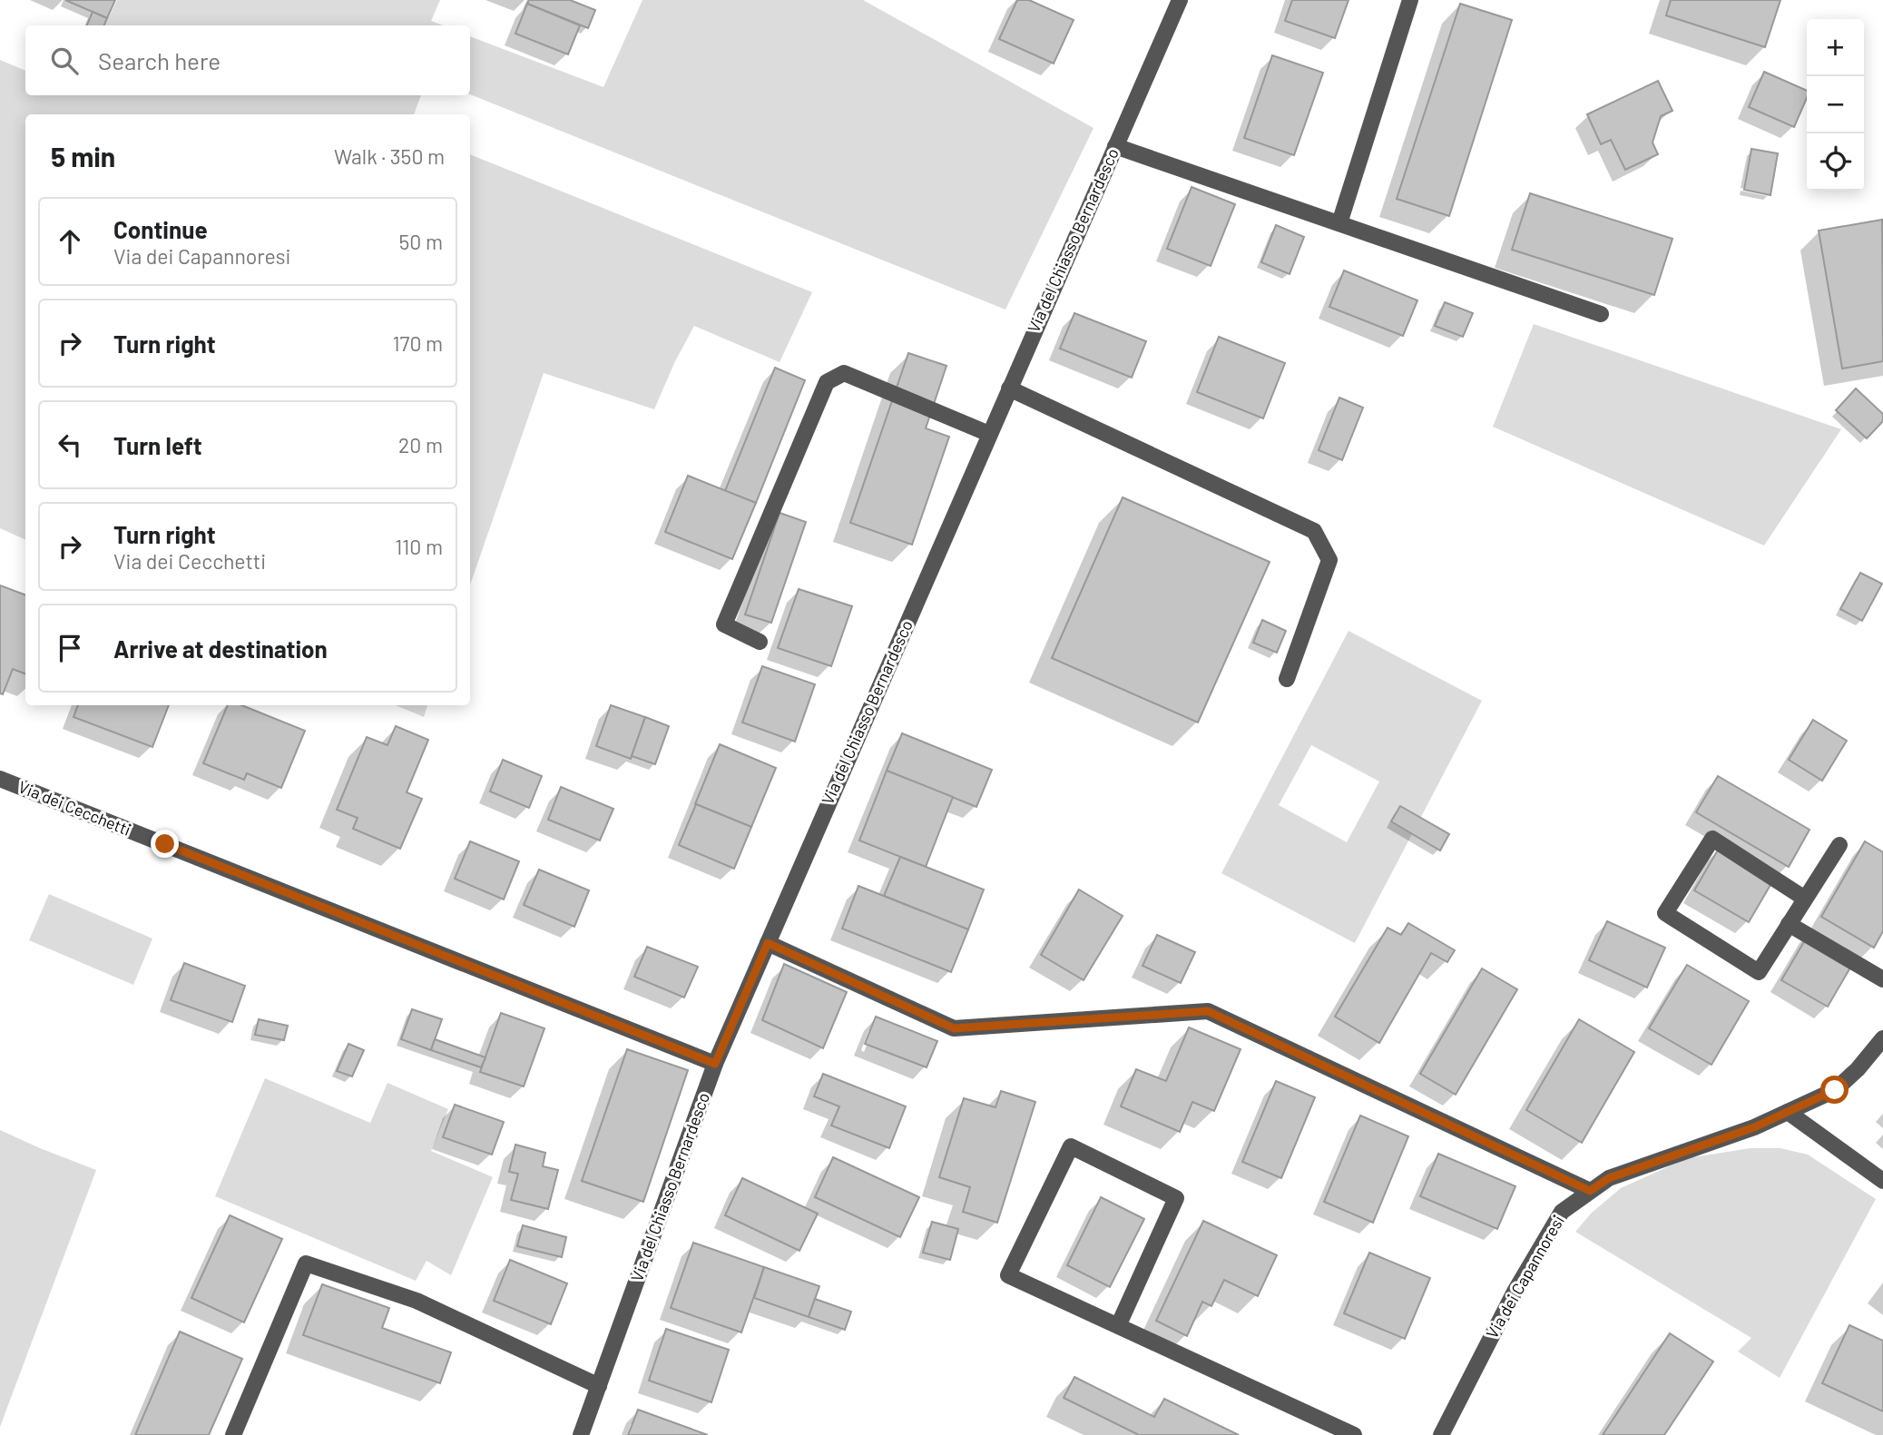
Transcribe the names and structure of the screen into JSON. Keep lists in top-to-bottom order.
{
  "streets": {
    "street": ["Via del Chiasso Bernardesco", "Via dei Cecchetti", "Via dei Capannoresi"]
  },
  "crossings": [
    ["Via del Chiasso Bernardesco", "Via dei Cecchetti"]
  ],
  "page": {
    "map_buttons": ["+", "−"],
    "search": "Search here",
    "heading": ["5 min", "Walk · 350 m"],
    "list": [
      ["Continue", "Via dei Capannoresi", "50 m"],
      ["Turn right", "170 m"],
      ["Turn left", "20 m"],
      ["Turn right", "Via dei Cecchetti", "110 m"],
      "Arrive at destination"
    ]
  }
}
